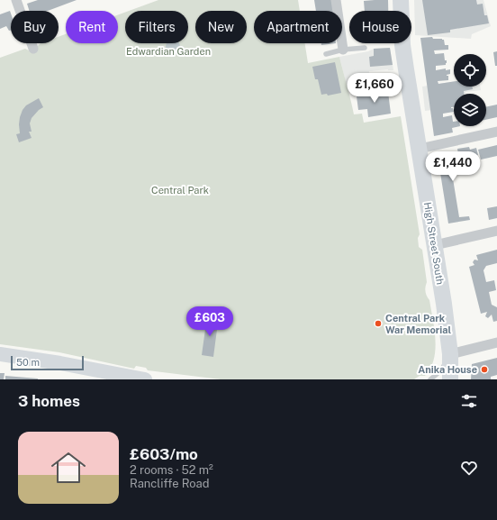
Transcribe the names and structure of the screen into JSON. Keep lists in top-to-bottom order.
{
  "streets": {
    "main road": ["High Street South"]
  },
  "parks": ["Edwardian Garden", "Central Park"],
  "places": ["Central Park War Memorial", "Anika House"],
  "scale_bar": "50 m",
  "page": {
    "chip": [
      "Buy",
      "Rent",
      "Filters",
      "New",
      "Apartment",
      "House"
    ],
    "price": ["£1,660", "£1,440", "£603"],
    "scale": "50 m",
    "heading": "3 homes",
    "list": [
      {
        "name": "£603/mo",
        "note": "2 rooms · 52 m² · Rancliffe Road"
      }
    ]
  }
}
